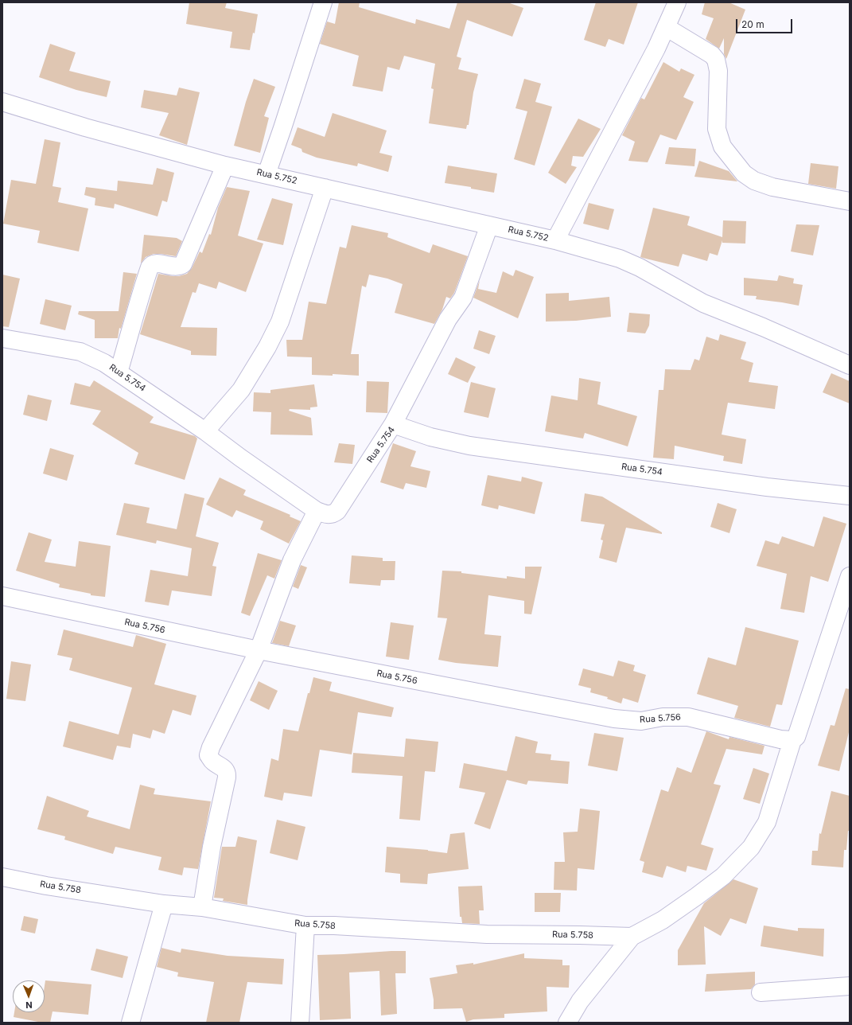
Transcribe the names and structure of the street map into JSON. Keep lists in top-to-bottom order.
{
  "streets": {
    "street": [
      "Rua 5.752",
      "Rua 5.754",
      "Rua 5.756",
      "Rua 5.758"
    ]
  },
  "scale_bar": "20 m",
  "north": "bottom"
}
